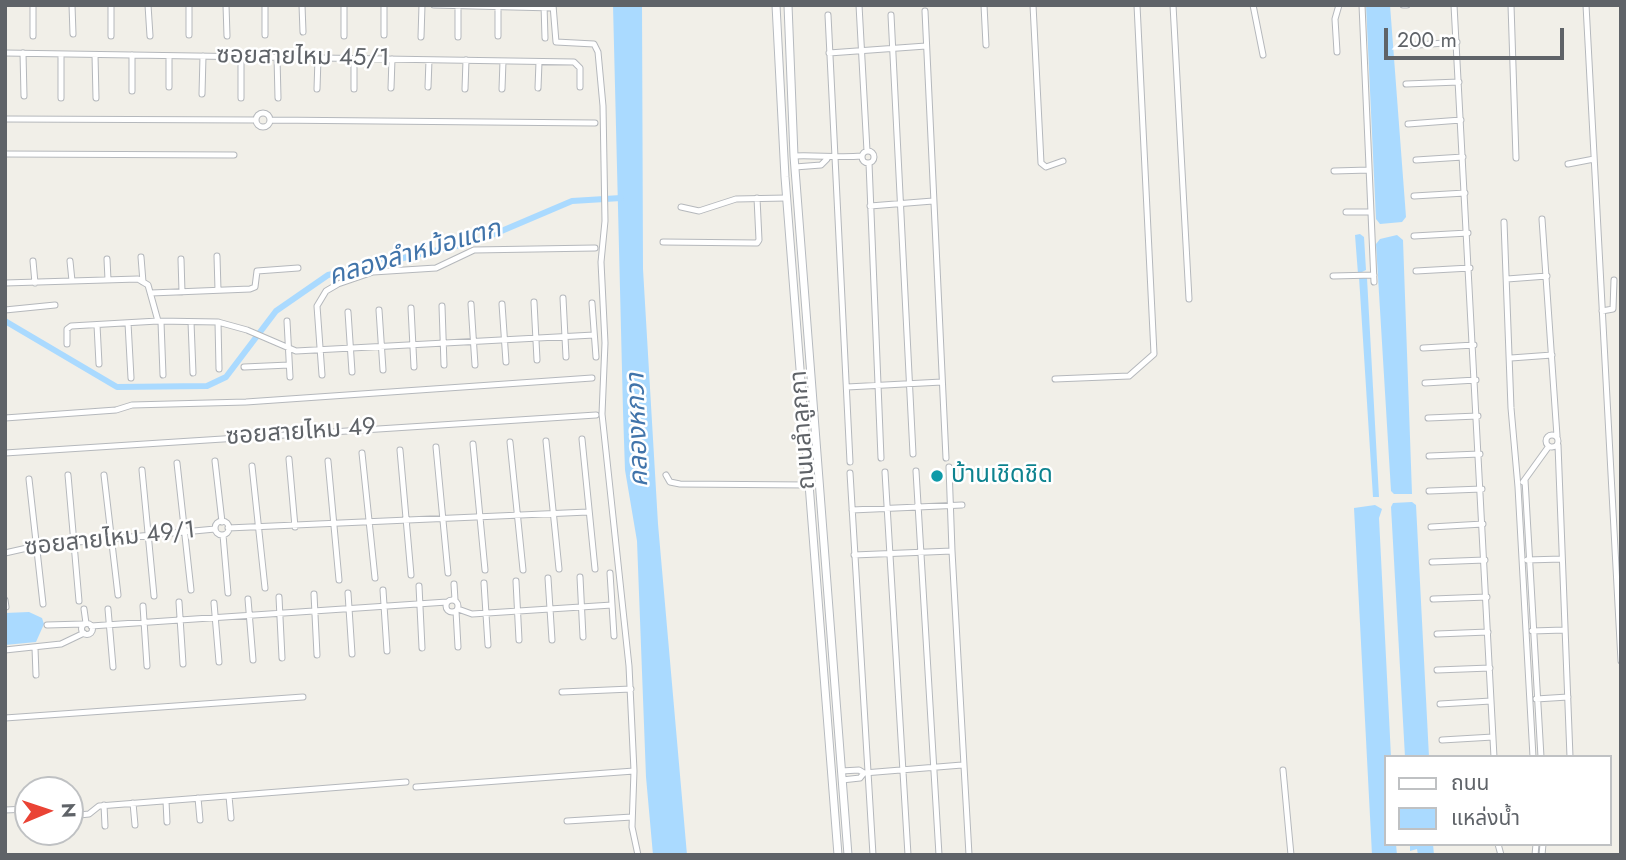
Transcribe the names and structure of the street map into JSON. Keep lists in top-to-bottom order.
{
  "streets": {
    "main road": ["ถนนลำลูกกา"],
    "street": ["ซอยสายไหม 45/1", "ซอยสายไหม 49", "ซอยสายไหม 49/1"]
  },
  "water": ["คลองลำหม้อแตก", "คลองหกวา"],
  "places": ["บ้านเชิดชิด"],
  "legend": ["ถนน", "แหล่งน้ำ"],
  "scale_bar": "200 m",
  "north": "right"
}
